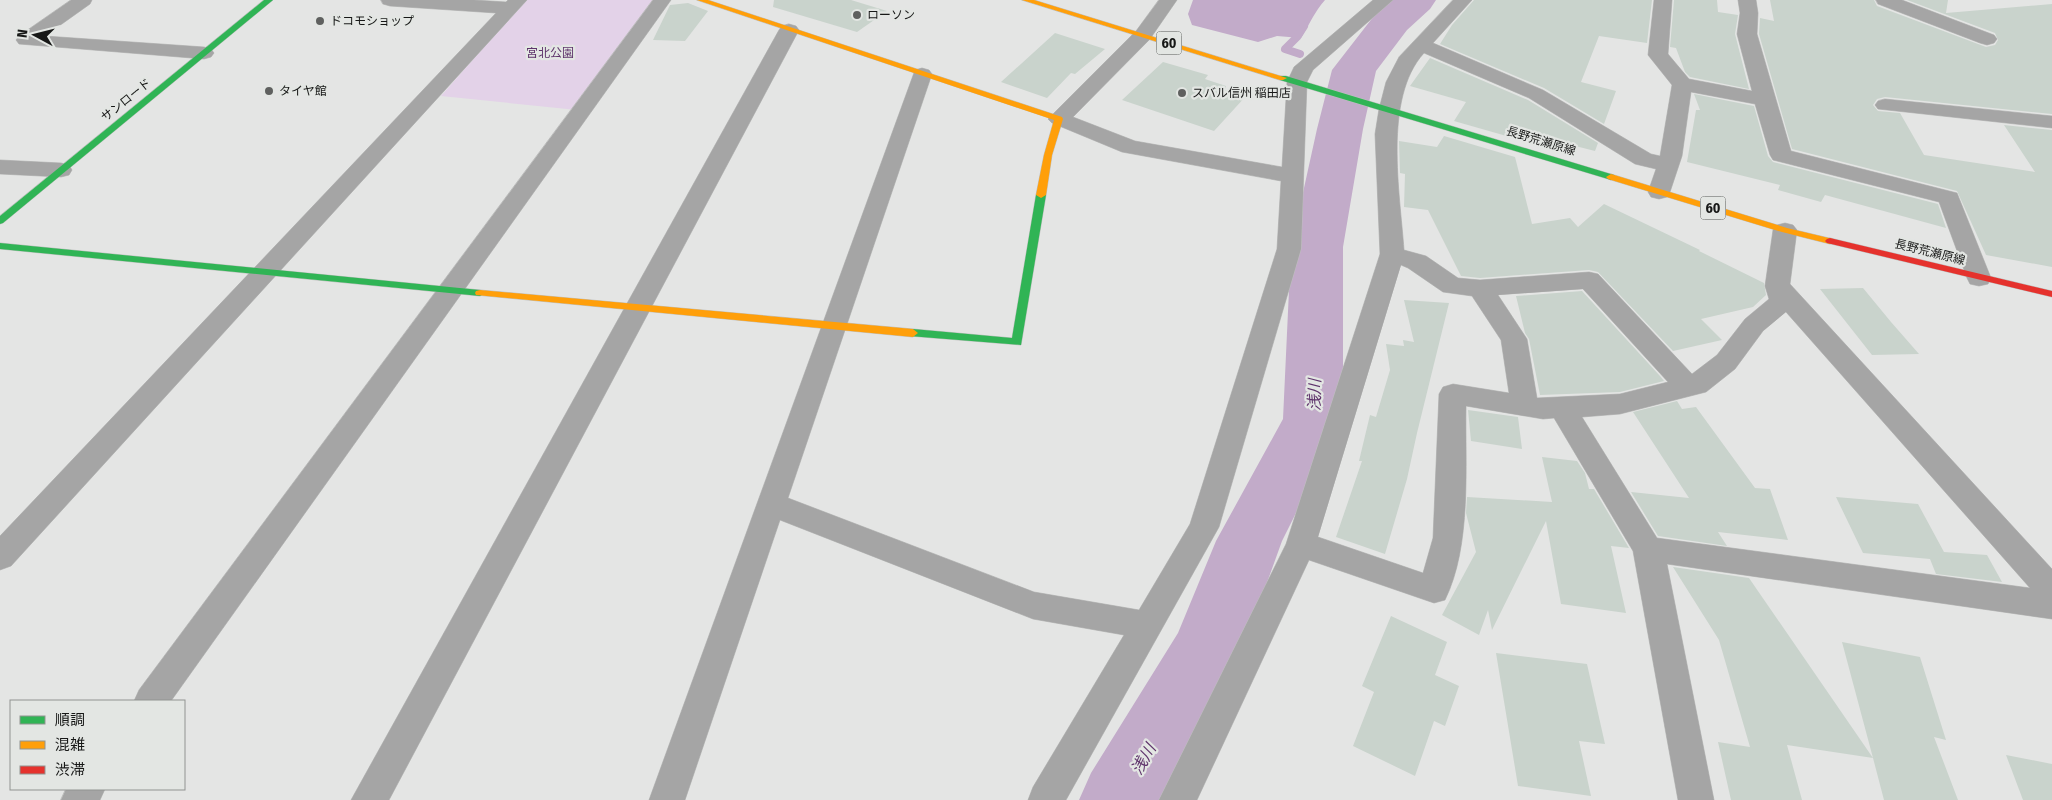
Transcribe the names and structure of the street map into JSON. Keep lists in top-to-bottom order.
{
  "streets": {
    "street": ["60", "サンロード", "長野荒瀬原線"]
  },
  "water": ["浅川"],
  "parks": ["宮北公園"],
  "places": [
    "ローソン",
    "ドコモショップ",
    "タイヤ館",
    "スバル信州 稲田店"
  ],
  "legend": ["順調", "混雑", "渋滞"],
  "north": "left"
}
